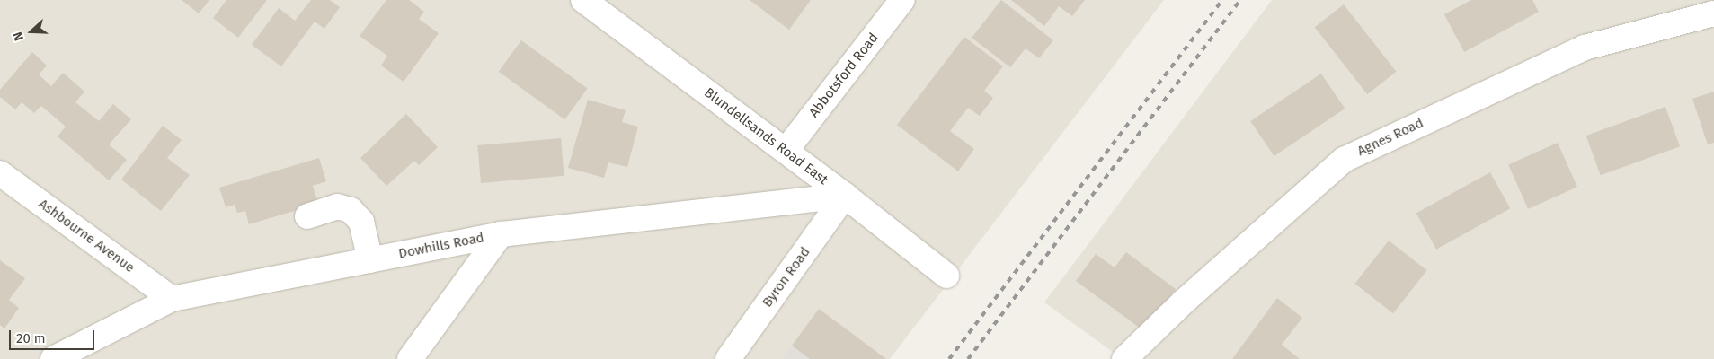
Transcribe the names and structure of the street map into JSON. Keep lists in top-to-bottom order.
{
  "streets": {
    "street": [
      "Abbotsford Road",
      "Blundellsands Road East",
      "Agnes Road",
      "Ashbourne Avenue",
      "Dowhills Road",
      "Byron Road"
    ]
  },
  "crossings": [
    ["Abbotsford Road", "Blundellsands Road East"],
    ["Blundellsands Road East", "Dowhills Road"],
    ["Blundellsands Road East", "Byron Road"],
    ["Ashbourne Avenue", "Dowhills Road"],
    ["Dowhills Road", "Byron Road"]
  ],
  "scale_bar": "20 m",
  "north": "left"
}
